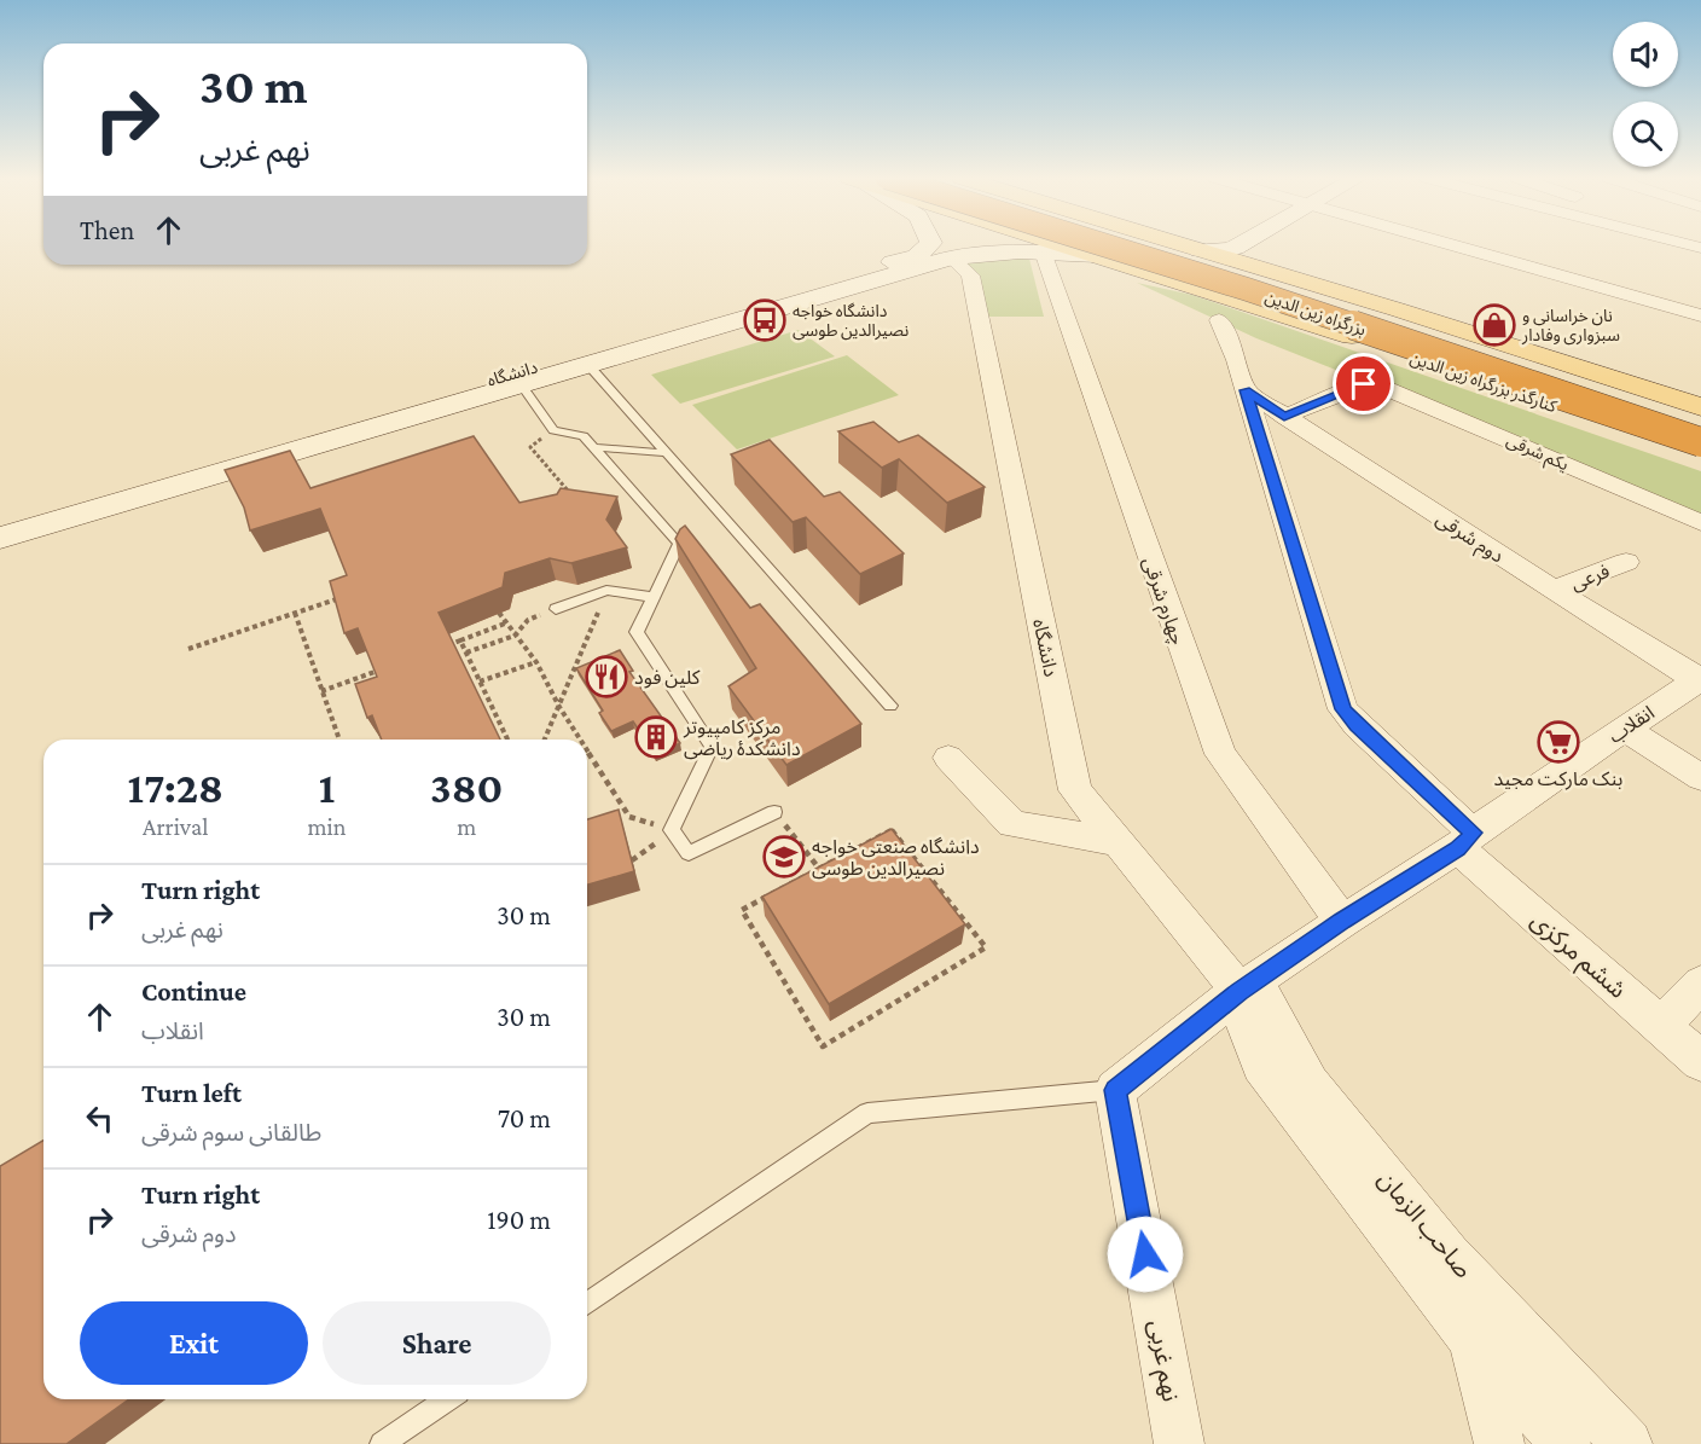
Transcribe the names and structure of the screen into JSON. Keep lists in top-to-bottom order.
{
  "streets": {
    "highway": ["بزرگراه زین الدین"],
    "main road": ["دانشگاه", "کنارگذر بزرگراه زین الدین"],
    "street": [
      "یکم شرقی",
      "دوم شرقی",
      "فرعی",
      "چهارم شرقی",
      "انقلاب",
      "ششم مرکزی",
      "صاحب الزمان",
      "نهم غربی"
    ]
  },
  "crossings": [
    ["دانشگاه", "کنارگذر بزرگراه زین الدین"],
    ["دانشگاه", "چهارم شرقی"],
    ["دانشگاه", "انقلاب"],
    ["دانشگاه", "صاحب الزمان"],
    ["یکم شرقی", "دوم شرقی"],
    ["دوم شرقی", "فرعی"],
    ["دوم شرقی", "انقلاب"],
    ["دوم شرقی", "ششم مرکزی"],
    ["چهارم شرقی", "انقلاب"],
    ["انقلاب", "ششم مرکزی"],
    ["انقلاب", "صاحب الزمان"]
  ],
  "places": {
    "bus stop": ["دانشگاه خواجه نصیرالدین طوسی"],
    "shop": ["نان خراسانی و سبزواری وفادار"],
    "restaurant": ["کلین فود"],
    "building": ["مرکز کامپیوتر دانشکدهٔ ریاضی"],
    "supermarket": ["بنک‌ مارکت مجید"],
    "school or university": ["دانشگاه صنعتی خواجه نصیرالدین طوسی"]
  },
  "page": {
    "turn": ["30 m", "نهم غربی"],
    "then": "Then",
    "eta": [
      "17:28",
      "Arrival",
      "1",
      "min",
      "380",
      "m"
    ],
    "list": [
      {
        "name": "Turn right",
        "note": "نهم غربی",
        "value": "30 m"
      },
      {
        "name": "Continue",
        "note": "انقلاب",
        "value": "30 m"
      },
      {
        "name": "Turn left",
        "note": "طالقانی سوم شرقی",
        "value": "70 m"
      },
      {
        "name": "Turn right",
        "note": "دوم شرقی",
        "value": "190 m"
      }
    ],
    "buttons": ["Exit", "Share"]
  }
}
